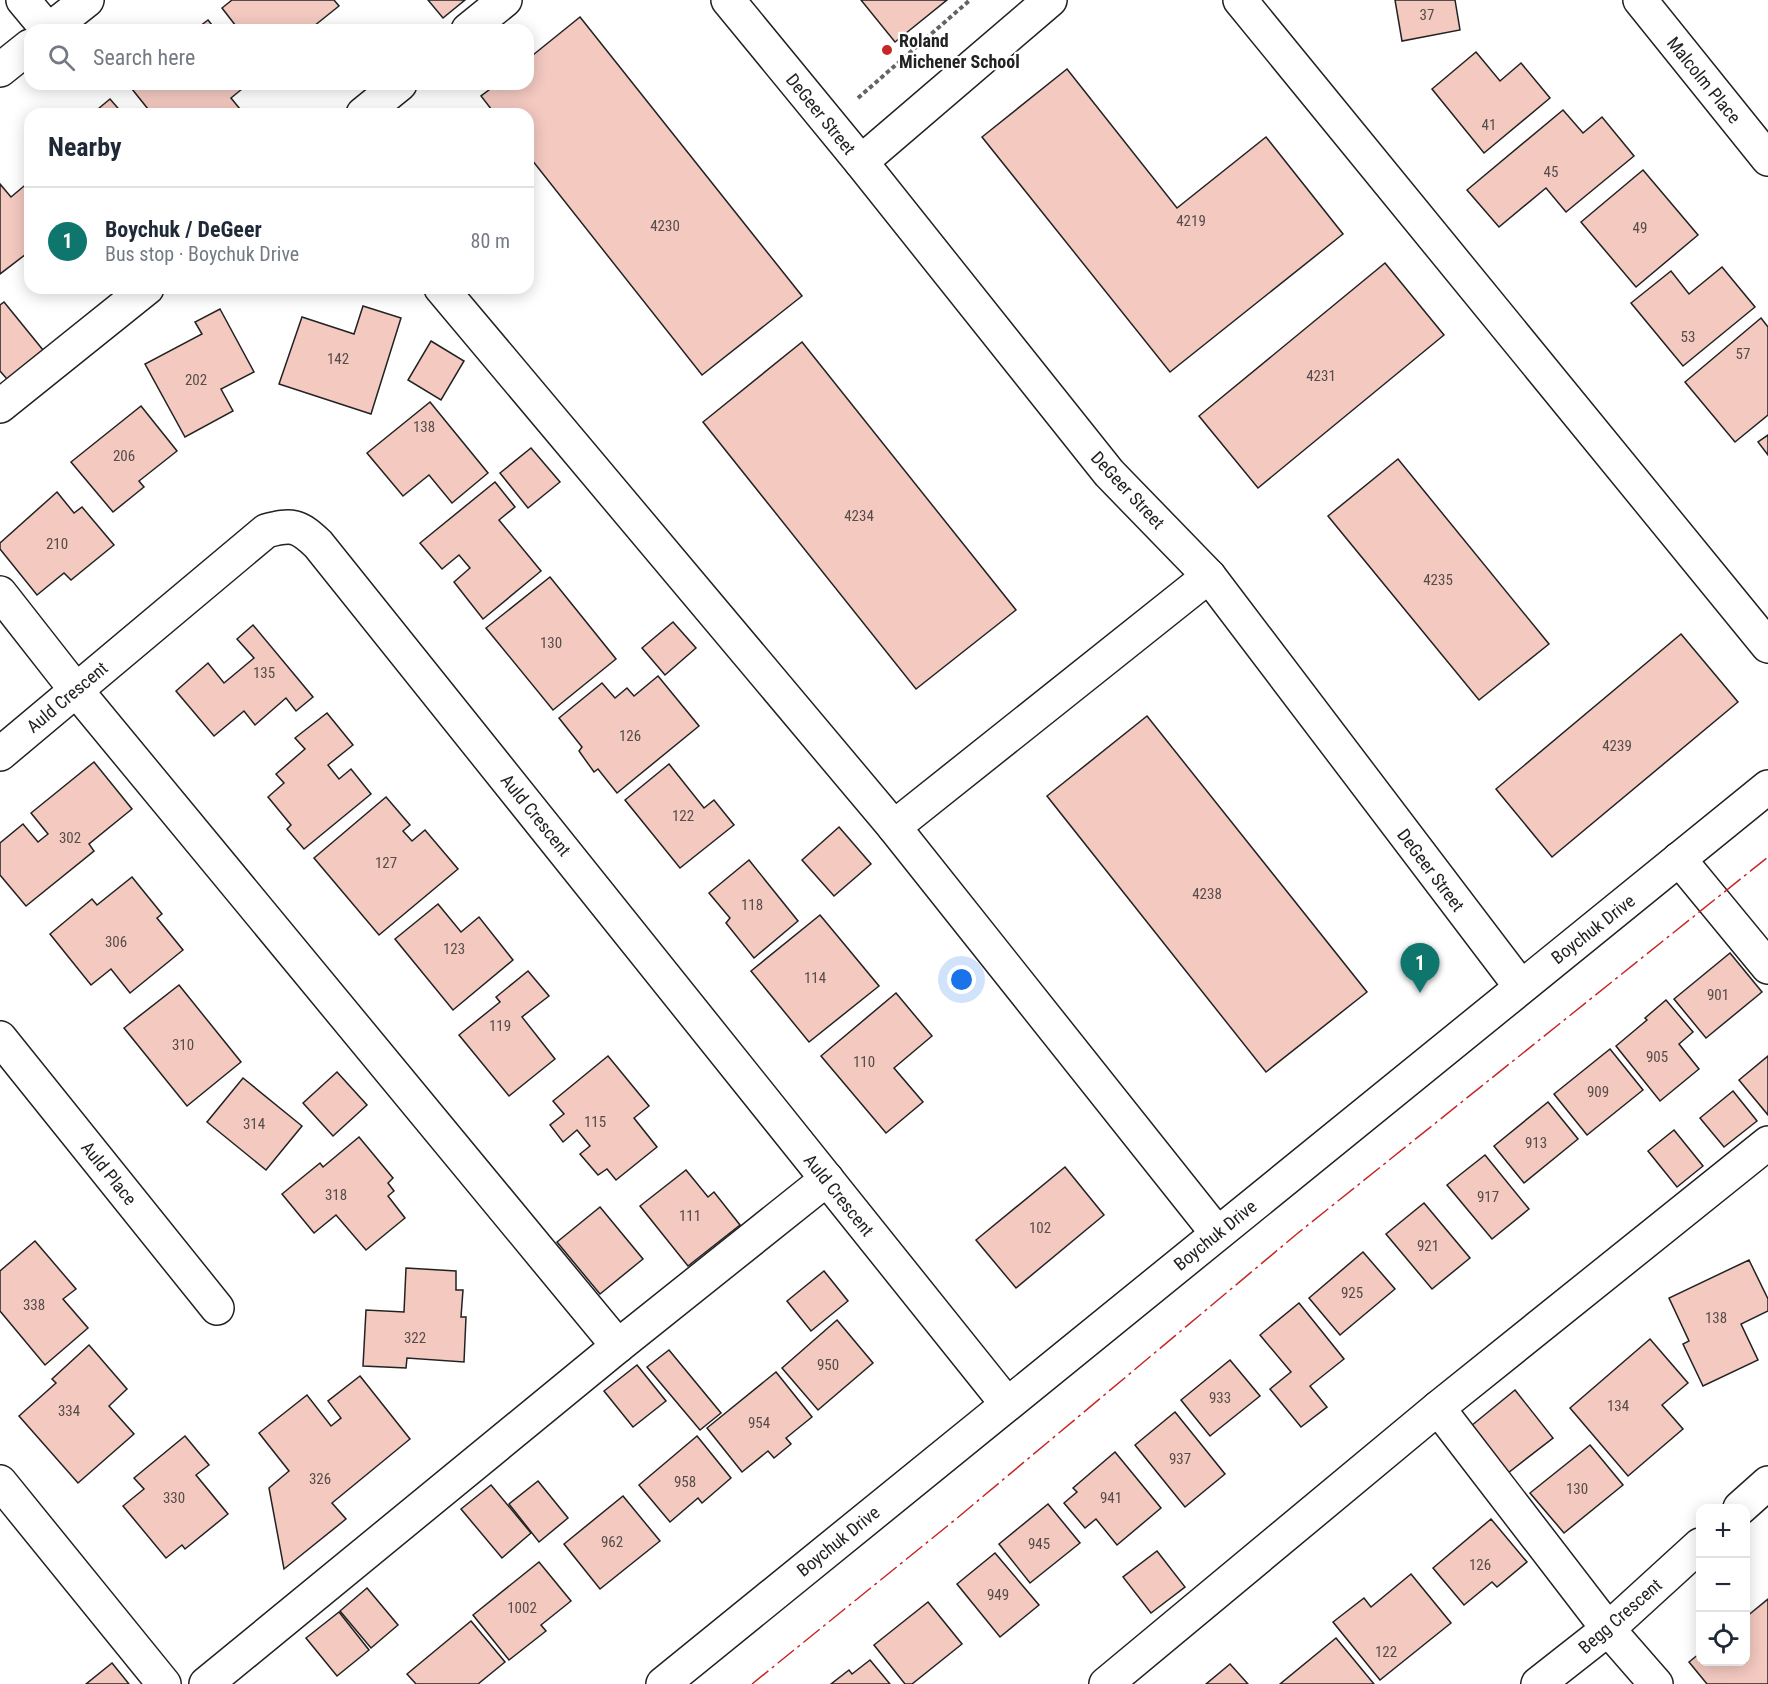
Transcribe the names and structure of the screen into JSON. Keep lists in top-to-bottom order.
{
  "streets": {
    "street": [
      "Malcolm Place",
      "DeGeer Street",
      "Auld Crescent",
      "Boychuk Drive",
      "Auld Place",
      "Begg Crescent"
    ]
  },
  "crossings": [
    ["DeGeer Street", "Boychuk Drive"],
    ["Auld Crescent", "Boychuk Drive"]
  ],
  "places": ["Roland Michener School"],
  "house_numbers": [
    "37",
    "41",
    "45",
    "4219",
    "4230",
    "49",
    "53",
    "57",
    "142",
    "4231",
    "202",
    "138",
    "206",
    "4234",
    "210",
    "4235",
    "130",
    "135",
    "126",
    "4239",
    "122",
    "302",
    "127",
    "4238",
    "118",
    "306",
    "123",
    "114",
    "901",
    "119",
    "310",
    "905",
    "110",
    "909",
    "115",
    "314",
    "913",
    "318",
    "917",
    "111",
    "102",
    "921",
    "925",
    "338",
    "138",
    "322",
    "950",
    "933",
    "134",
    "334",
    "954",
    "937",
    "326",
    "958",
    "130",
    "330",
    "941",
    "962",
    "945",
    "126",
    "949",
    "1002",
    "122"
  ],
  "page": {
    "search": "Search here",
    "heading": "Nearby",
    "list": [
      {
        "mark": "1",
        "name": "Boychuk / DeGeer",
        "note": "Bus stop · Boychuk Drive",
        "value": "80 m"
      }
    ],
    "pins": "1",
    "map_buttons": ["+", "−"]
  }
}
